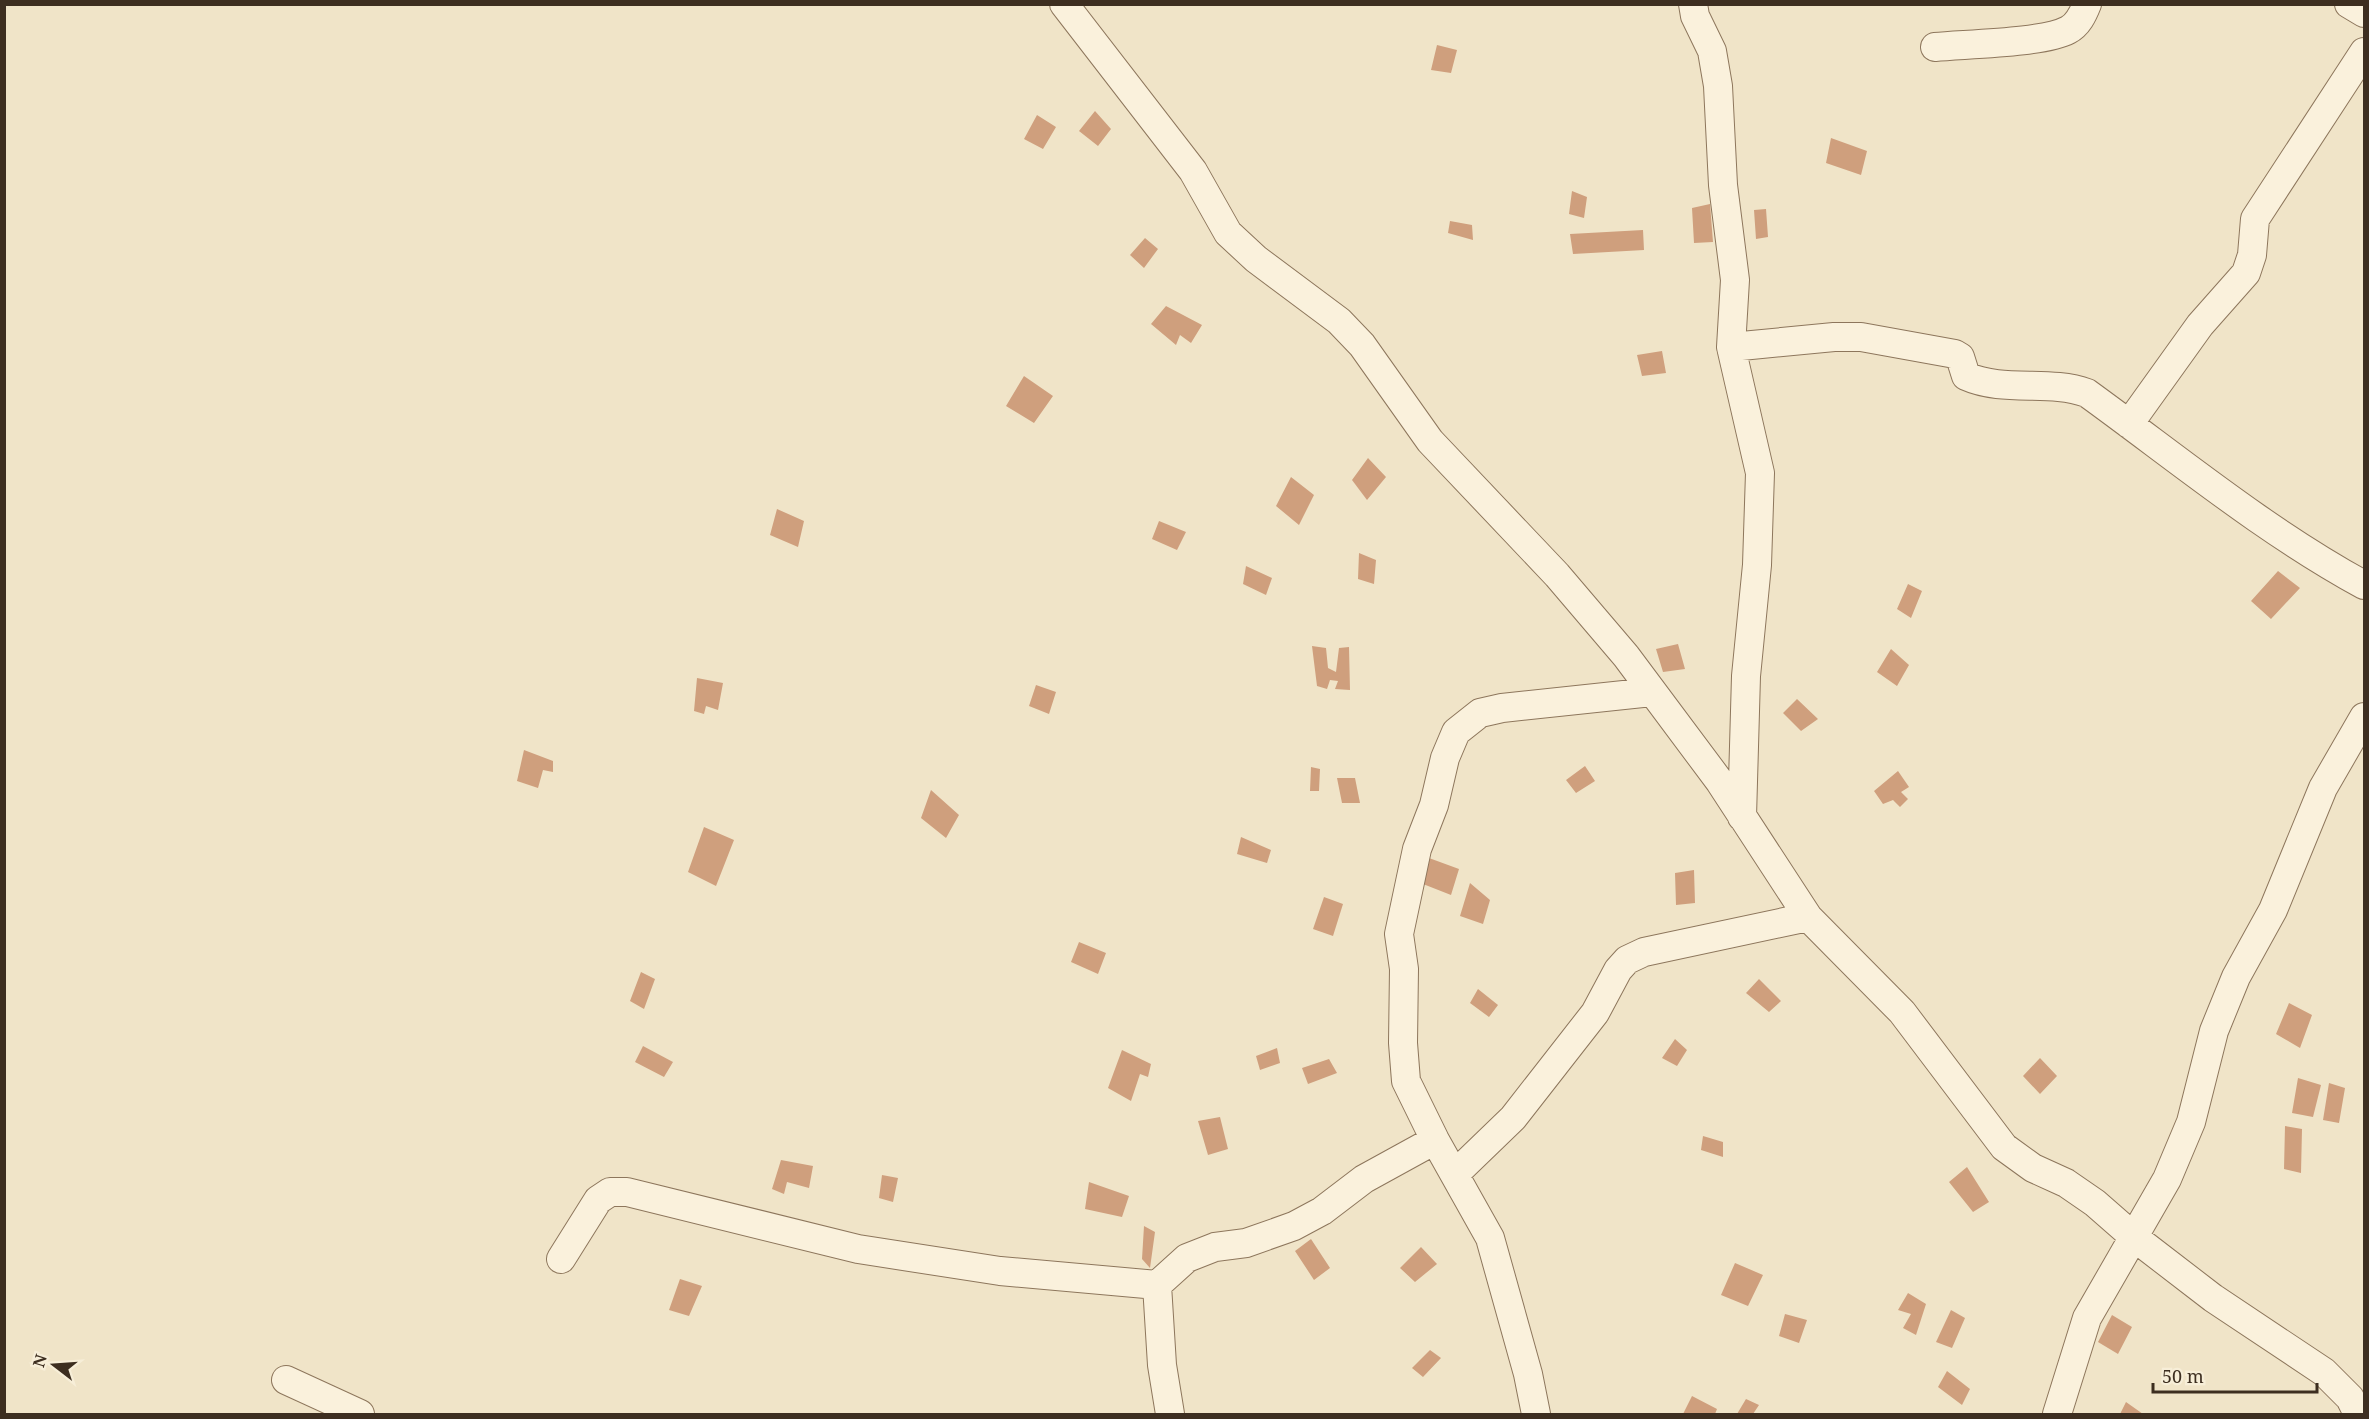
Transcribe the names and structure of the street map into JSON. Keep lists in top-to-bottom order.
{
  "scale_bar": "50 m",
  "north": "left"
}
